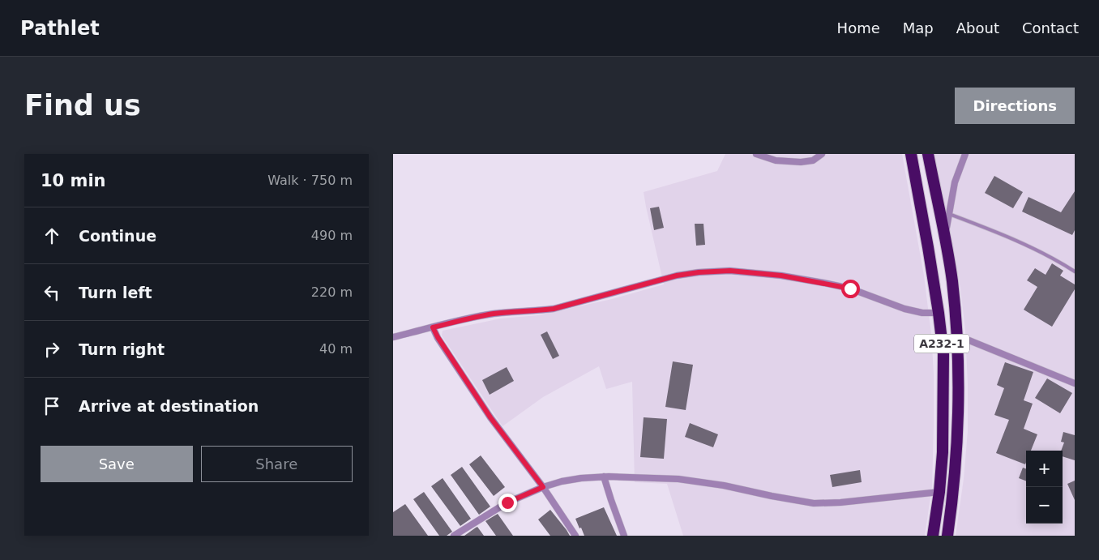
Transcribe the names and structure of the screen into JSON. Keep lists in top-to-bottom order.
{
  "streets": {
    "highway": ["A232-1"]
  },
  "page": {
    "header": "Pathlet",
    "nav": [
      "Home",
      "Map",
      "About",
      "Contact"
    ],
    "buttons": [
      "Directions",
      ["Save", "Share"]
    ],
    "title": "Find us",
    "heading": ["10 min", "Walk · 750 m"],
    "list": [
      ["Continue", "490 m"],
      ["Turn left", "220 m"],
      ["Turn right", "40 m"],
      "Arrive at destination"
    ],
    "map_buttons": ["+", "−"]
  }
}
